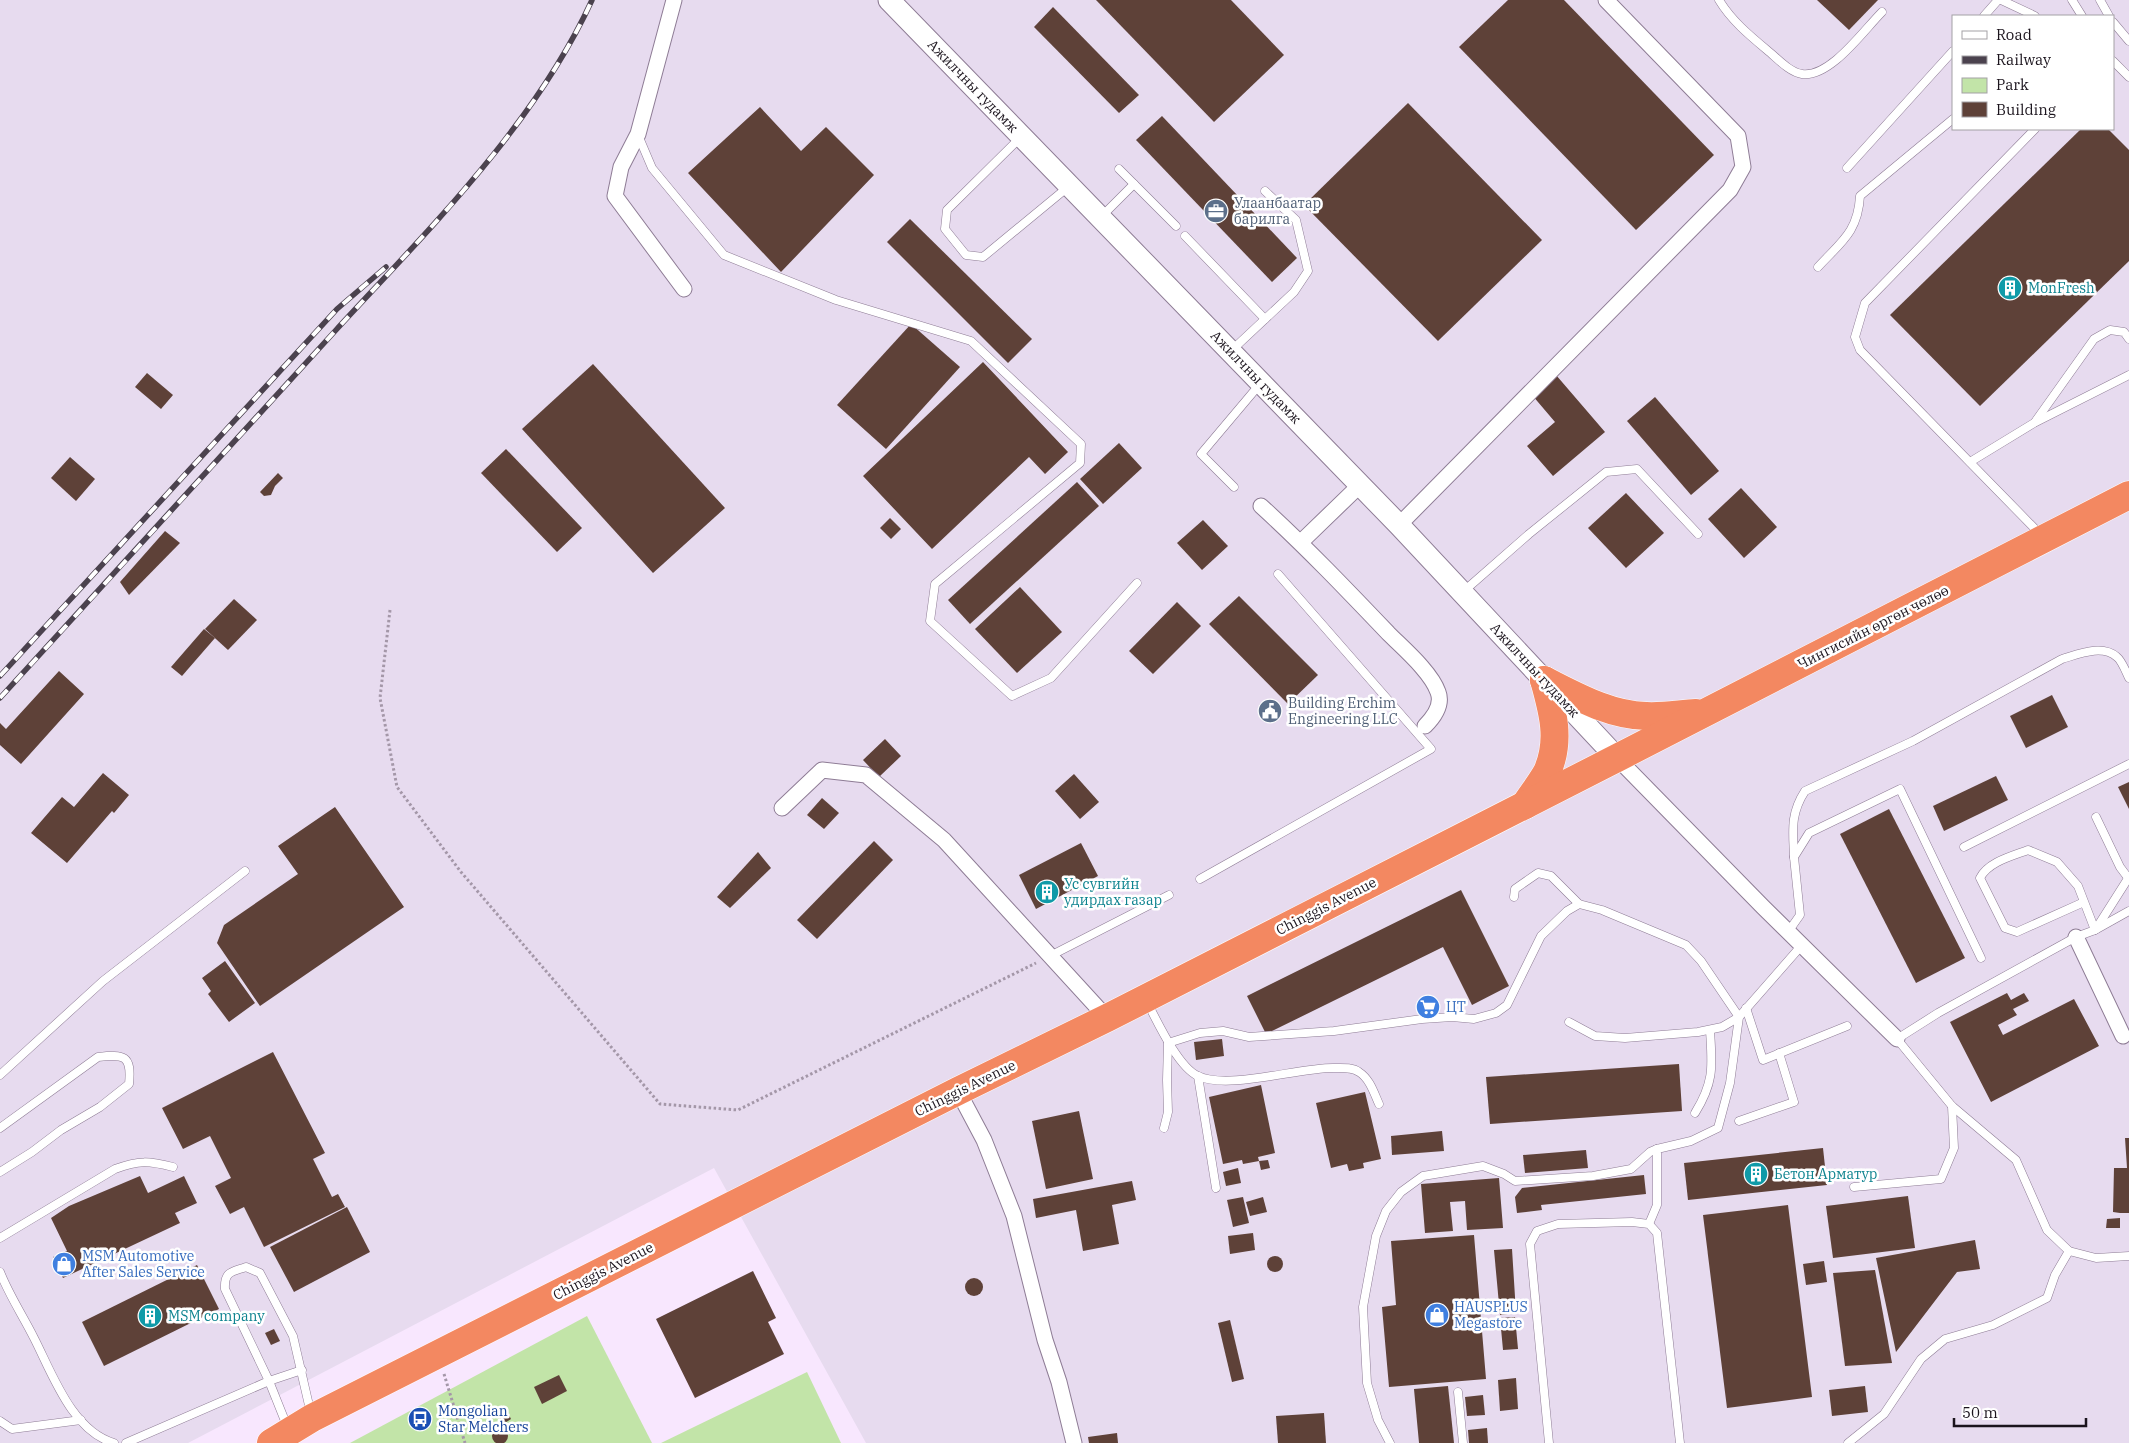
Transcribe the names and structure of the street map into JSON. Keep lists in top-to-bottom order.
{
  "streets": {
    "highway": ["Чингисийн өргөн чөлөө", "Chinggis Avenue"],
    "main road": ["Ажилчны гудамж"]
  },
  "crossings": [
    ["Ажилчны гудамж", "Чингисийн өргөн чөлөө"],
    ["Ажилчны гудамж", "Chinggis Avenue"],
    ["Чингисийн өргөн чөлөө", "Chinggis Avenue"]
  ],
  "places": {
    "office": ["Улаанбаатар барилга"],
    "building": [
      "MonFresh",
      "Ус сувгийн удирдах газар",
      "Бетон Арматур",
      "MSM company"
    ],
    "public building": ["Building Erchim Engineering LLC"],
    "supermarket": ["ЦТ"],
    "shop": ["MSM Automotive After Sales Service", "HAUSPLUS Megastore"],
    "bus stop": ["Mongolian Star Melchers"]
  },
  "legend": [
    "Road",
    "Railway",
    "Park",
    "Building"
  ],
  "scale_bar": "50 m"
}
